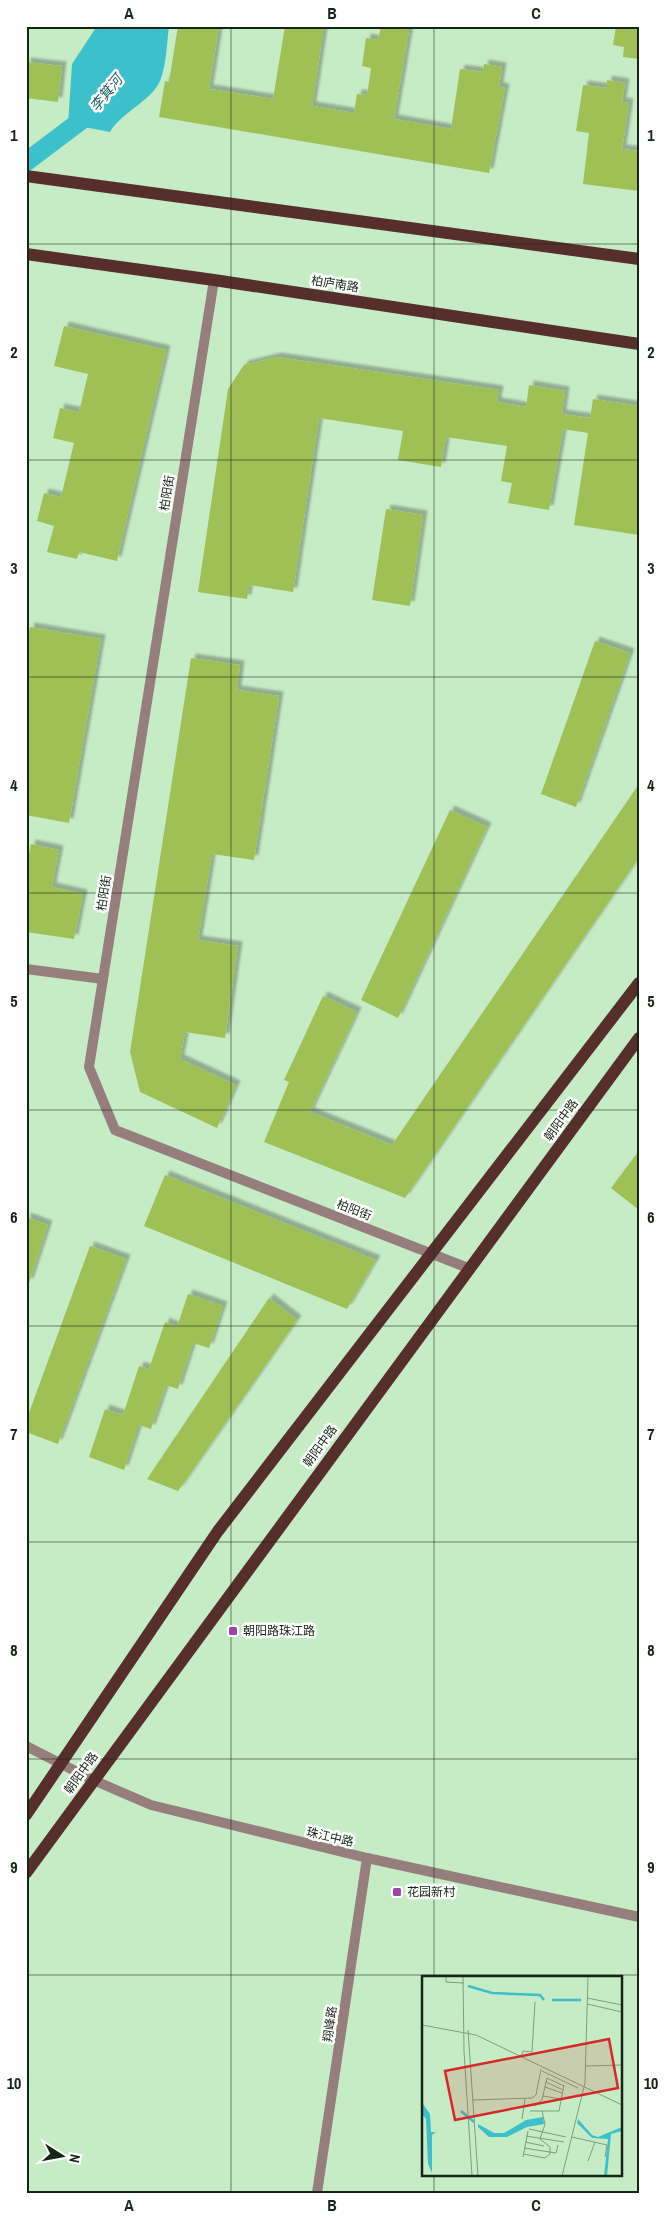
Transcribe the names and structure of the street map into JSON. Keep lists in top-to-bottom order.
{
  "streets": {
    "main road": ["柏庐南路", "朝阳中路"],
    "street": ["柏阳街", "珠江中路", "翔峰路"]
  },
  "crossings": [
    ["柏庐南路", "柏阳街"],
    ["柏阳街", "朝阳中路"],
    ["朝阳中路", "珠江中路"],
    ["珠江中路", "翔峰路"]
  ],
  "water": ["李箕河"],
  "places": {
    "transit": ["朝阳路珠江路", "花园新村"]
  },
  "north": "right",
  "grid": {
    "columns": ["A", "B", "C"],
    "rows": [
      "1",
      "2",
      "3",
      "4",
      "5",
      "6",
      "7",
      "8",
      "9",
      "10"
    ]
  }
}
